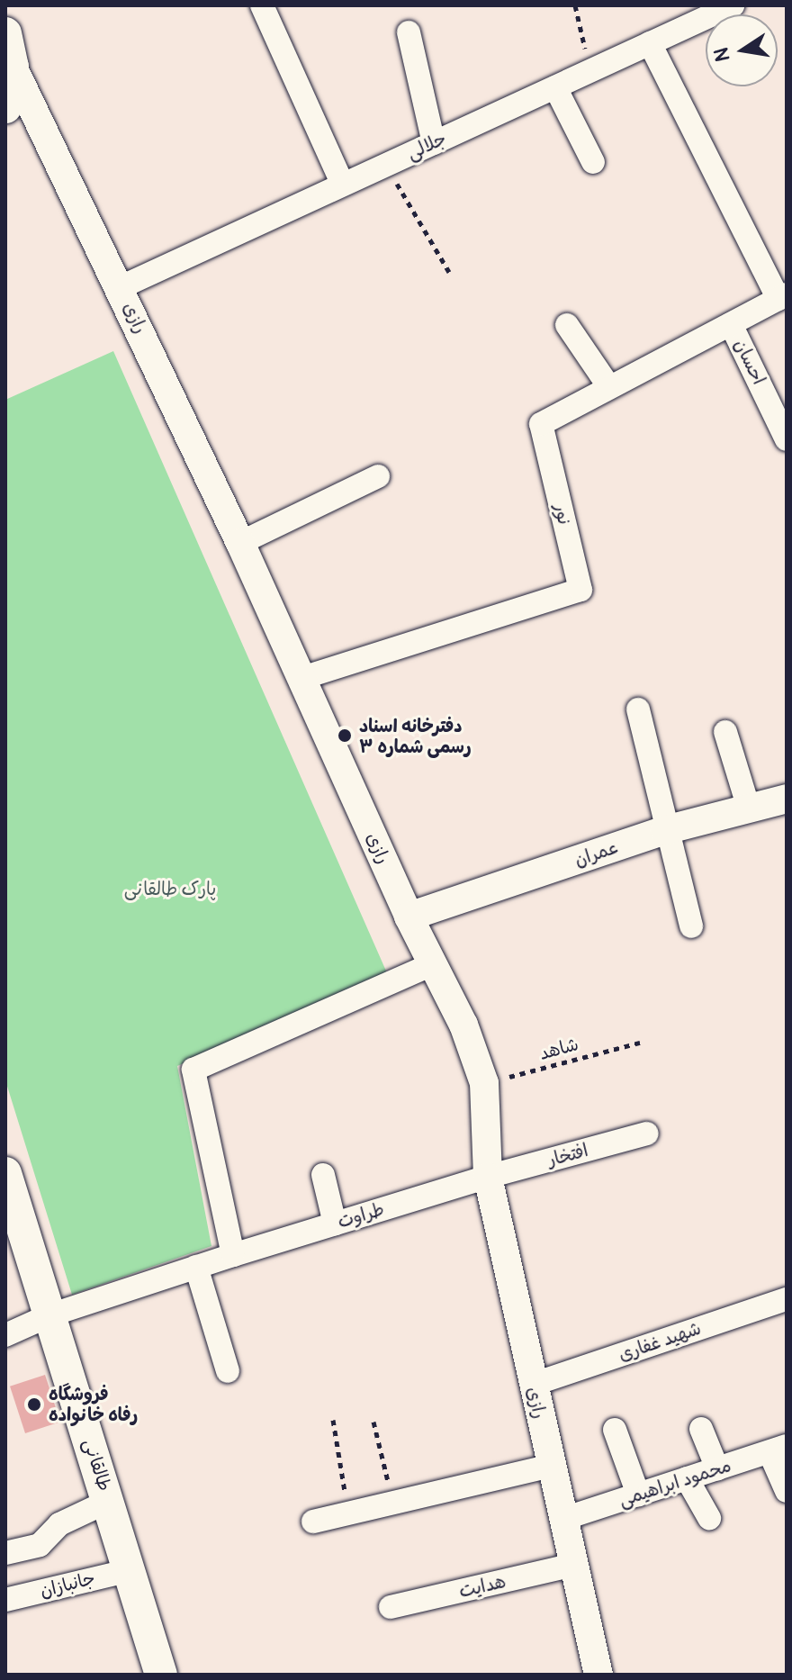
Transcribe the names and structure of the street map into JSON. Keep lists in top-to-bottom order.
{
  "streets": {
    "main road": ["طالقانی"],
    "street": [
      "جلالی",
      "رازی",
      "احسان",
      "نور",
      "عمران",
      "افتخار",
      "طراوت",
      "شهید غفاری",
      "محمود ابراهیمی",
      "جانبازان",
      "هدایت"
    ],
    "path": ["شاهد"]
  },
  "crossings": [
    ["جلالی", "رازی"],
    ["رازی", "نور"],
    ["رازی", "عمران"],
    ["رازی", "شاهد"],
    ["رازی", "افتخار"],
    ["رازی", "طراوت"],
    ["رازی", "شهید غفاری"],
    ["رازی", "محمود ابراهیمی"],
    ["رازی", "هدایت"],
    ["احسان", "نور"],
    ["افتخار", "طراوت"],
    ["طراوت", "طالقانی"],
    ["طالقانی", "جانبازان"]
  ],
  "parks": ["پارک طالقانی"],
  "places": ["دفترخانه اسناد رسمی شماره ۳", "فروشگاه رفاه خانواده"],
  "north": "left"
}
